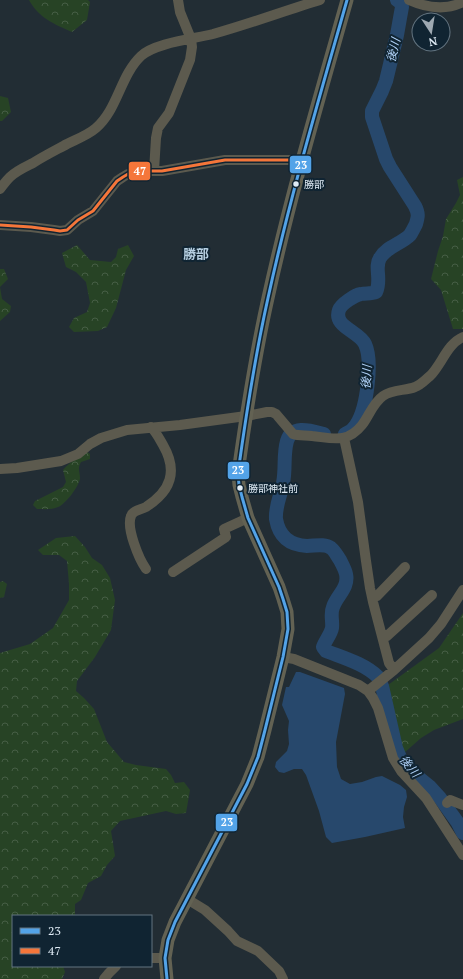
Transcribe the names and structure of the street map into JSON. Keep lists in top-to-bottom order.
{
  "districts": ["勝部"],
  "water": ["後川"],
  "places": ["勝部", "勝部神社前"],
  "lines": ["transit line 23", "transit line 47"],
  "legend": ["23", "47"],
  "north": "bottom"
}
